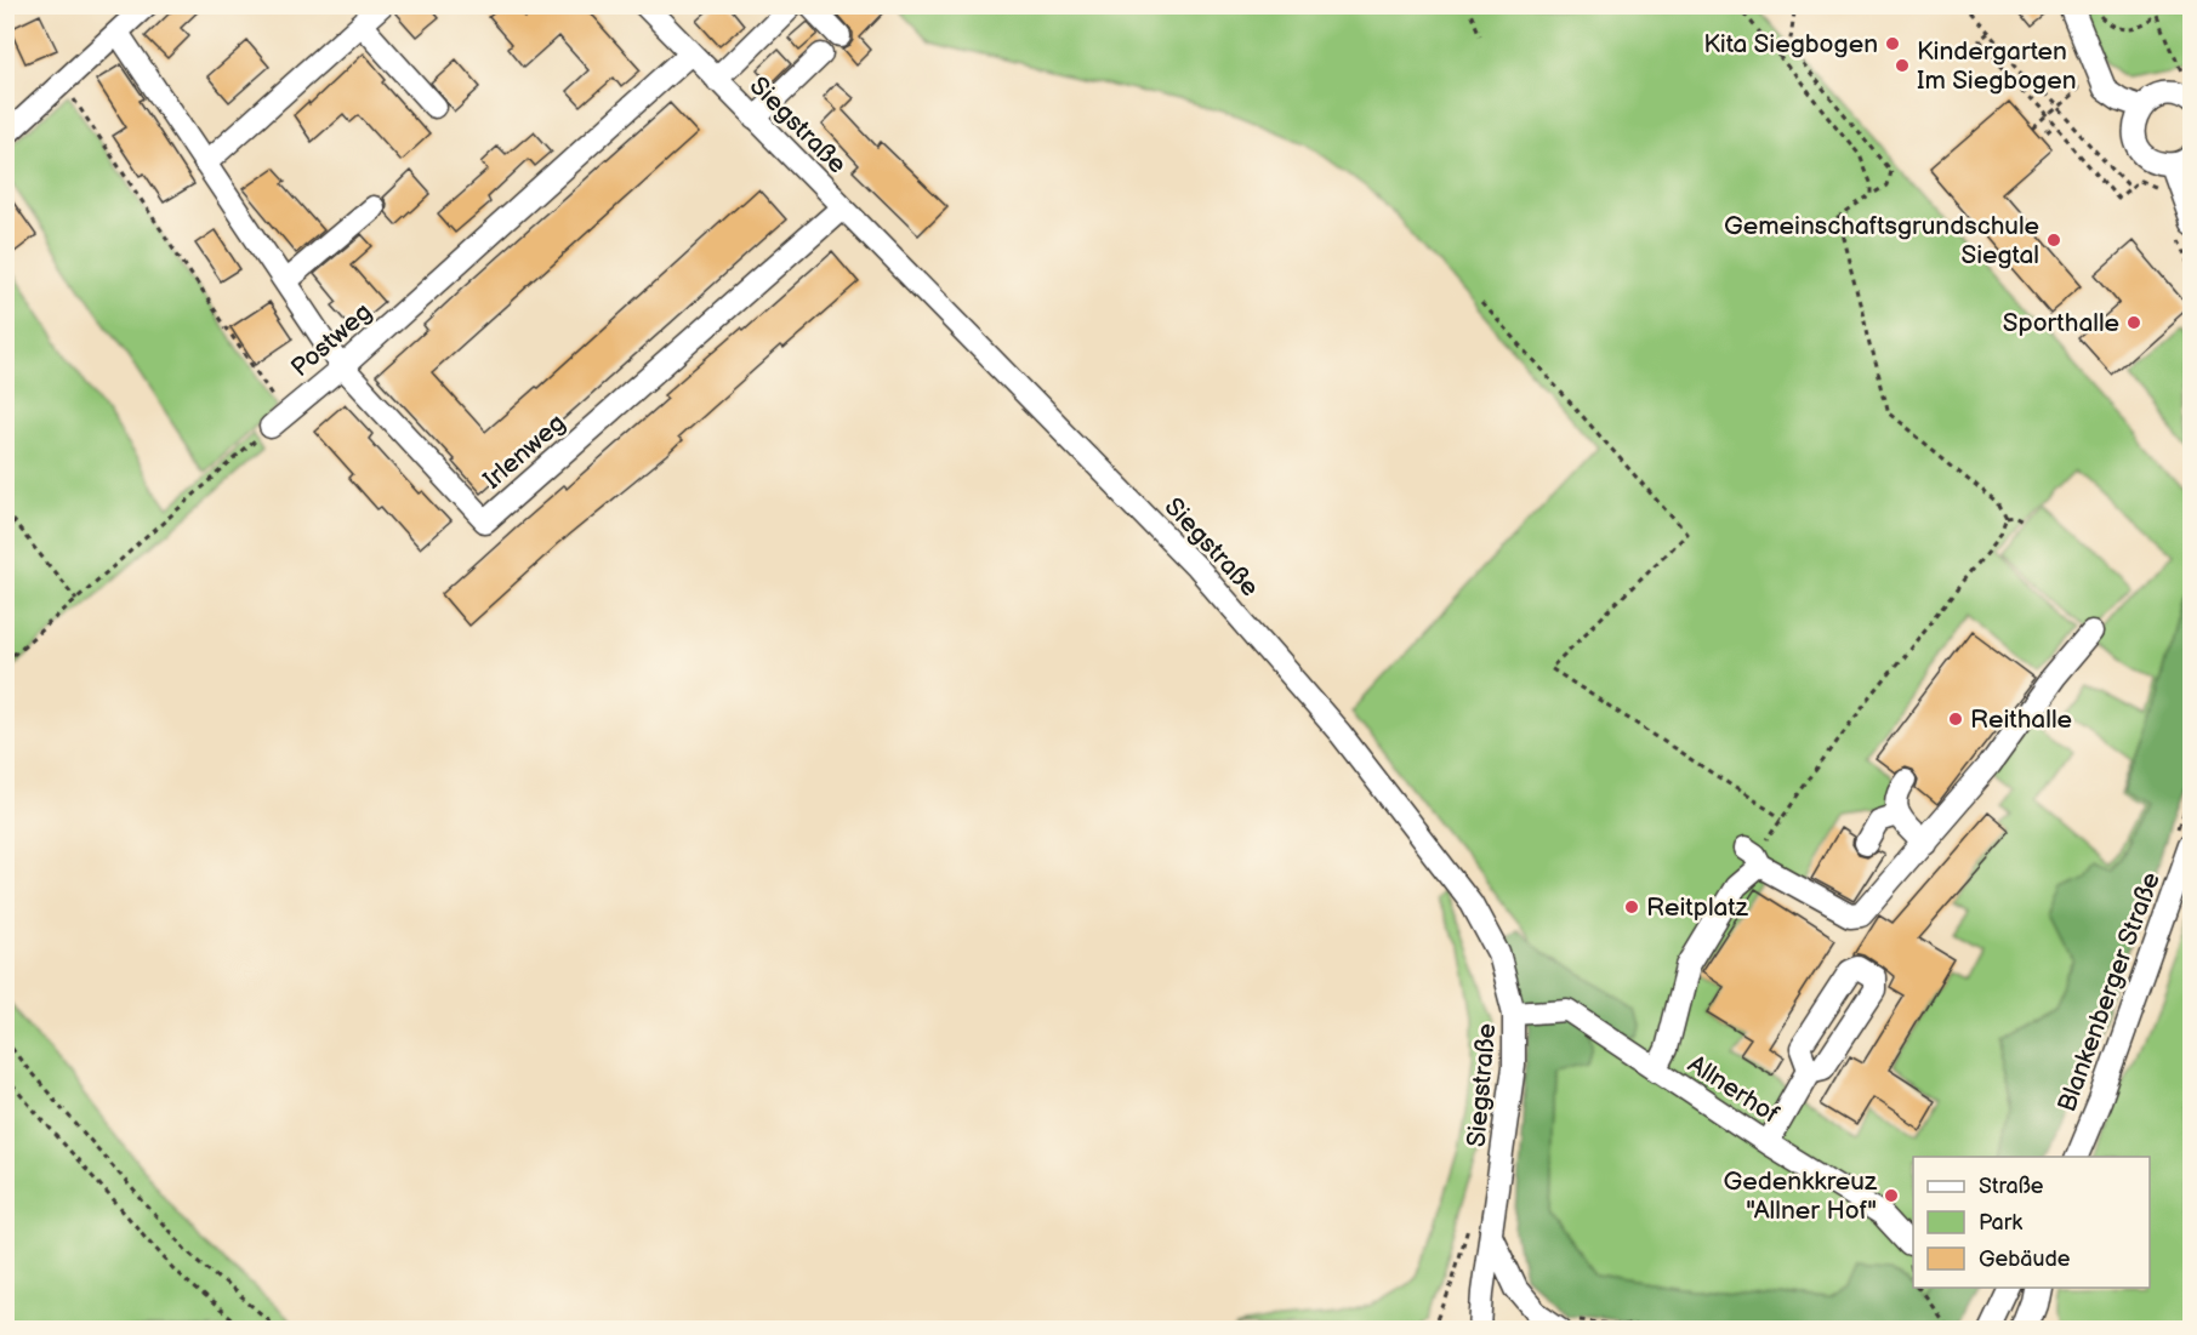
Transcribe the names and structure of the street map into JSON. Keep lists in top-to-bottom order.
{
  "streets": {
    "street": [
      "Siegstraße",
      "Postweg",
      "Irlenweg",
      "Blankenberger Straße",
      "Allnerhof"
    ]
  },
  "crossings": [
    ["Siegstraße", "Postweg"],
    ["Siegstraße", "Irlenweg"],
    ["Siegstraße", "Allnerhof"],
    ["Postweg", "Irlenweg"]
  ],
  "places": [
    "Kita Siegbogen",
    "Kindergarten Im Siegbogen",
    "Gemeinschaftsgrundschule Siegtal",
    "Sporthalle",
    "Reithalle",
    "Reitplatz",
    "Gedenkkreuz \"Allner Hof\""
  ],
  "legend": ["Straße", "Park", "Gebäude"]
}
